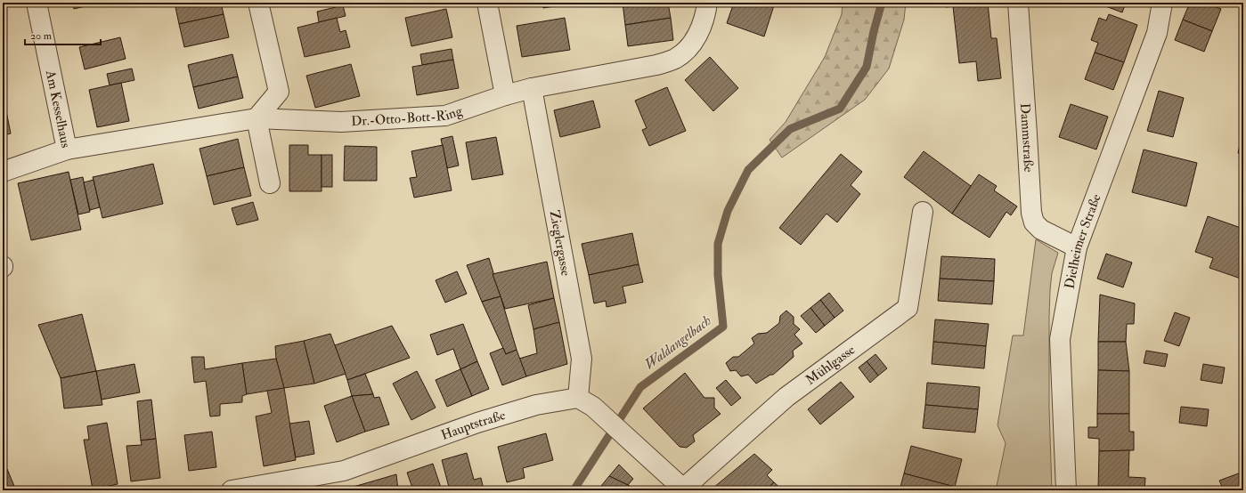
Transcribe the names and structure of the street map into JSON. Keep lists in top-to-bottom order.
{
  "streets": {
    "street": [
      "Am Kesselhaus",
      "Dr.-Otto-Bott-Ring",
      "Dammstraße",
      "Dielheimer Straße",
      "Zieglergasse",
      "Mühlgasse",
      "Hauptstraße"
    ]
  },
  "crossings": [
    ["Am Kesselhaus", "Dr.-Otto-Bott-Ring"],
    ["Dr.-Otto-Bott-Ring", "Zieglergasse"],
    ["Dammstraße", "Dielheimer Straße"],
    ["Zieglergasse", "Hauptstraße"]
  ],
  "water": ["Waldangelbach"],
  "scale_bar": "20 m"
}
